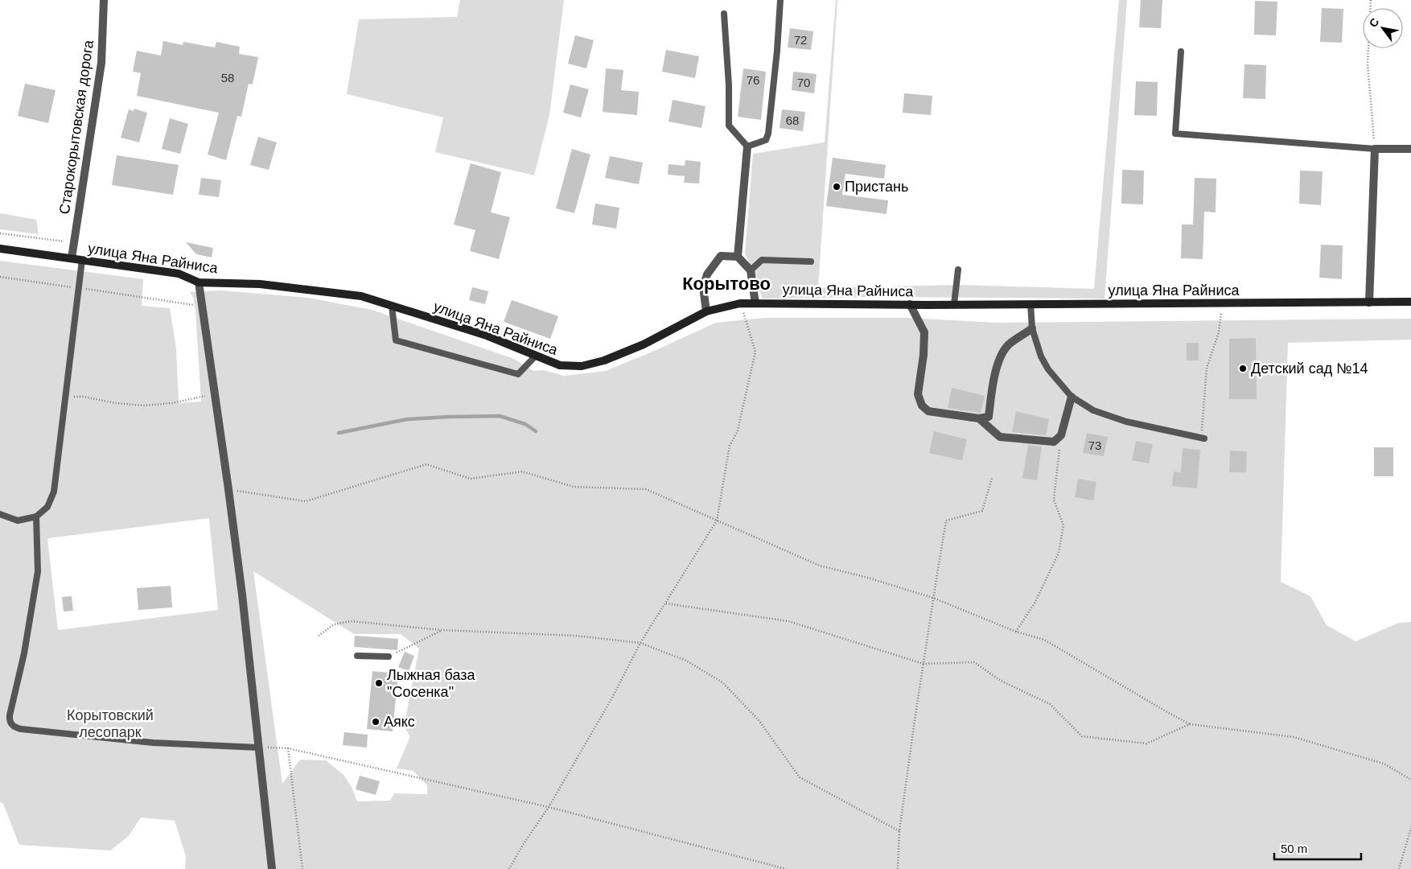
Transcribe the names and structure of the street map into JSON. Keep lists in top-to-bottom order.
{
  "streets": {
    "street": ["Старокорытовская дорога", "улица Яна Райниса"]
  },
  "crossings": [
    ["Старокорытовская дорога", "улица Яна Райниса"]
  ],
  "districts": ["Корытово"],
  "parks": ["Корытовский лесопарк"],
  "places": [
    "Пристань",
    "Детский сад №14",
    "Лыжная база \"Сосенка\"",
    "Аякс"
  ],
  "house_numbers": [
    "72",
    "58",
    "76",
    "70",
    "68",
    "73"
  ],
  "scale_bar": "50 m",
  "north": "top left"
}
